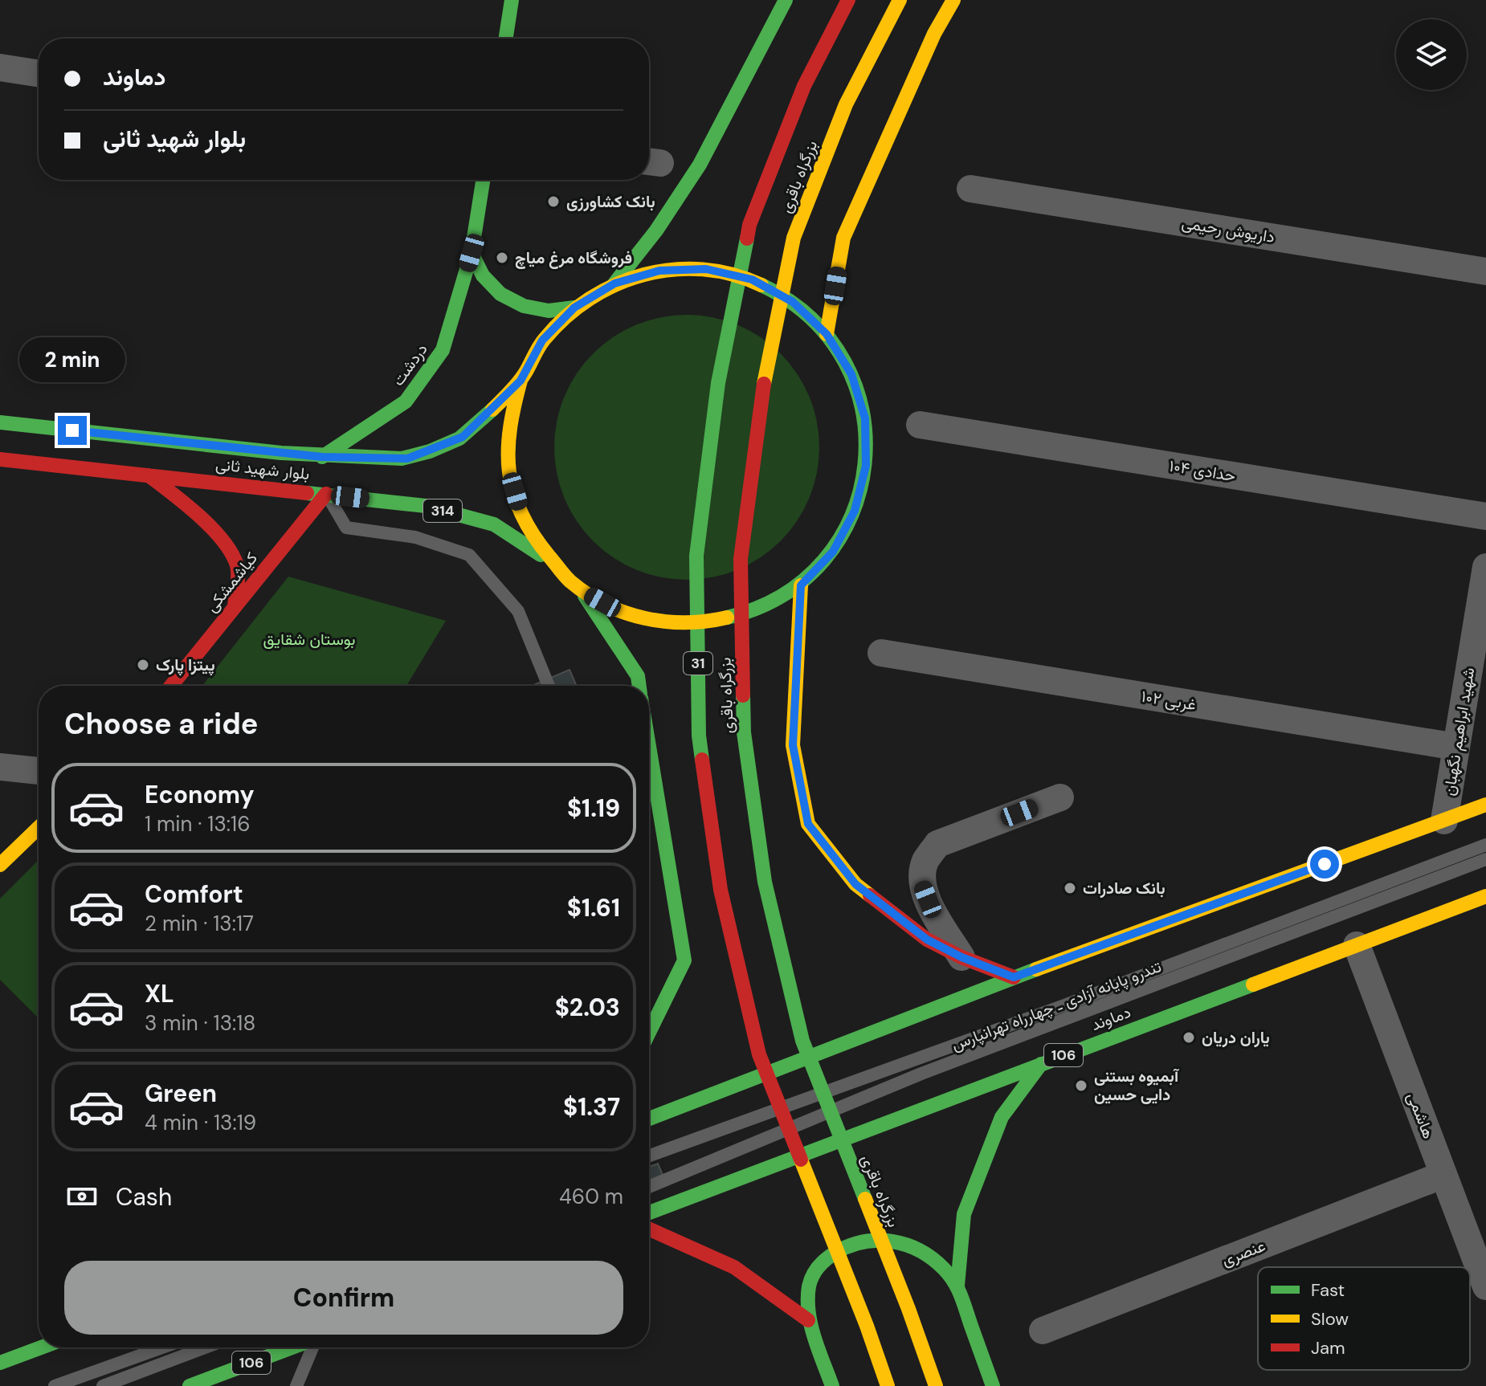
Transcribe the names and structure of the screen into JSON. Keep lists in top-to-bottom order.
{
  "streets": {
    "main road": [
      "بزرگراه باقری",
      "دردشت",
      "بلوار شهید ثانی",
      "314",
      "کیاشمشکی",
      "31",
      "دماوند",
      "106"
    ],
    "street": [
      "داریوش رحیمی",
      "حدادی ۱۰۴",
      "۱۰۲ غربی",
      "شهید ابراهیم نگهبان",
      "هاشمی",
      "عنصری"
    ],
    "lane": ["تندرو پایانه آزادی ـ چهارراه تهرانپارس"]
  },
  "crossings": [
    ["دردشت", "بلوار شهید ثانی"],
    ["بلوار شهید ثانی", "کیاشمشکی"],
    ["۱۰۲ غربی", "شهید ابراهیم نگهبان"],
    ["دماوند", "هاشمی"],
    ["هاشمی", "عنصری"]
  ],
  "parks": ["بوستان شقایق"],
  "places": [
    "بانک کشاورزی",
    "فروشگاه مرغ میاچ",
    "پیتزا پارک",
    "بانک صادرات",
    "یاران دریان",
    "آبمیوه بستنی دایی حسین"
  ],
  "legend": ["Fast", "Slow", "Jam"],
  "page": {
    "banner": ["دماوند", "بلوار شهید ثانی"],
    "bubble": "2 min",
    "heading": "Choose a ride",
    "list": [
      {
        "name": "Economy",
        "note": "1 min · 13:16",
        "value": "$1.19"
      },
      {
        "name": "Comfort",
        "note": "2 min · 13:17",
        "value": "$1.61"
      },
      {
        "name": "XL",
        "note": "3 min · 13:18",
        "value": "$2.03"
      },
      {
        "name": "Green",
        "note": "4 min · 13:19",
        "value": "$1.37"
      }
    ],
    "pay": ["Cash", "460 m"],
    "buttons": "Confirm"
  }
}
